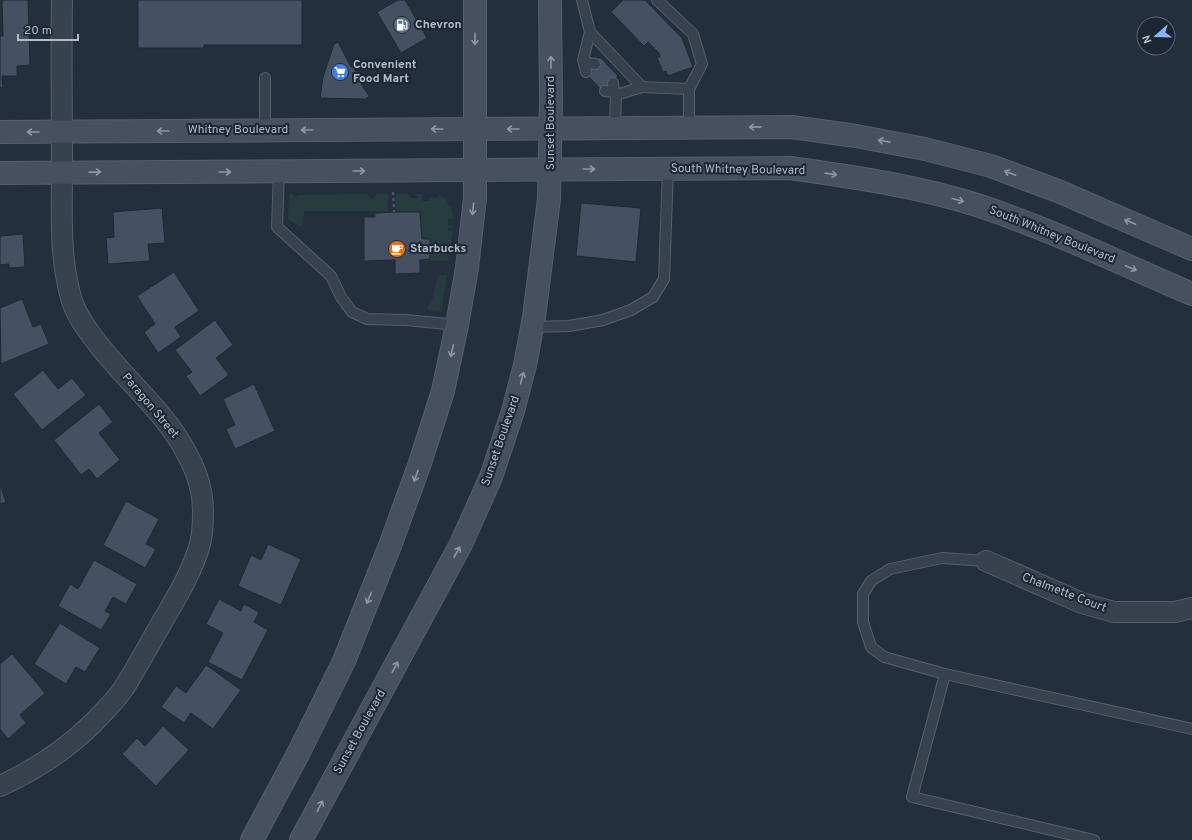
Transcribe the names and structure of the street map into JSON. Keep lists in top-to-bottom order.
{
  "streets": {
    "street": [
      "Sunset Boulevard",
      "Whitney Boulevard",
      "South Whitney Boulevard",
      "Paragon Street",
      "Chalmette Court"
    ]
  },
  "crossings": [
    ["Sunset Boulevard", "Whitney Boulevard"],
    ["Sunset Boulevard", "South Whitney Boulevard"],
    ["Whitney Boulevard", "Paragon Street"]
  ],
  "places": {
    "fuel station": ["Chevron"],
    "supermarket": ["Convenient Food Mart"],
    "cafe": ["Starbucks"]
  },
  "scale_bar": "20 m",
  "north": "left"
}
